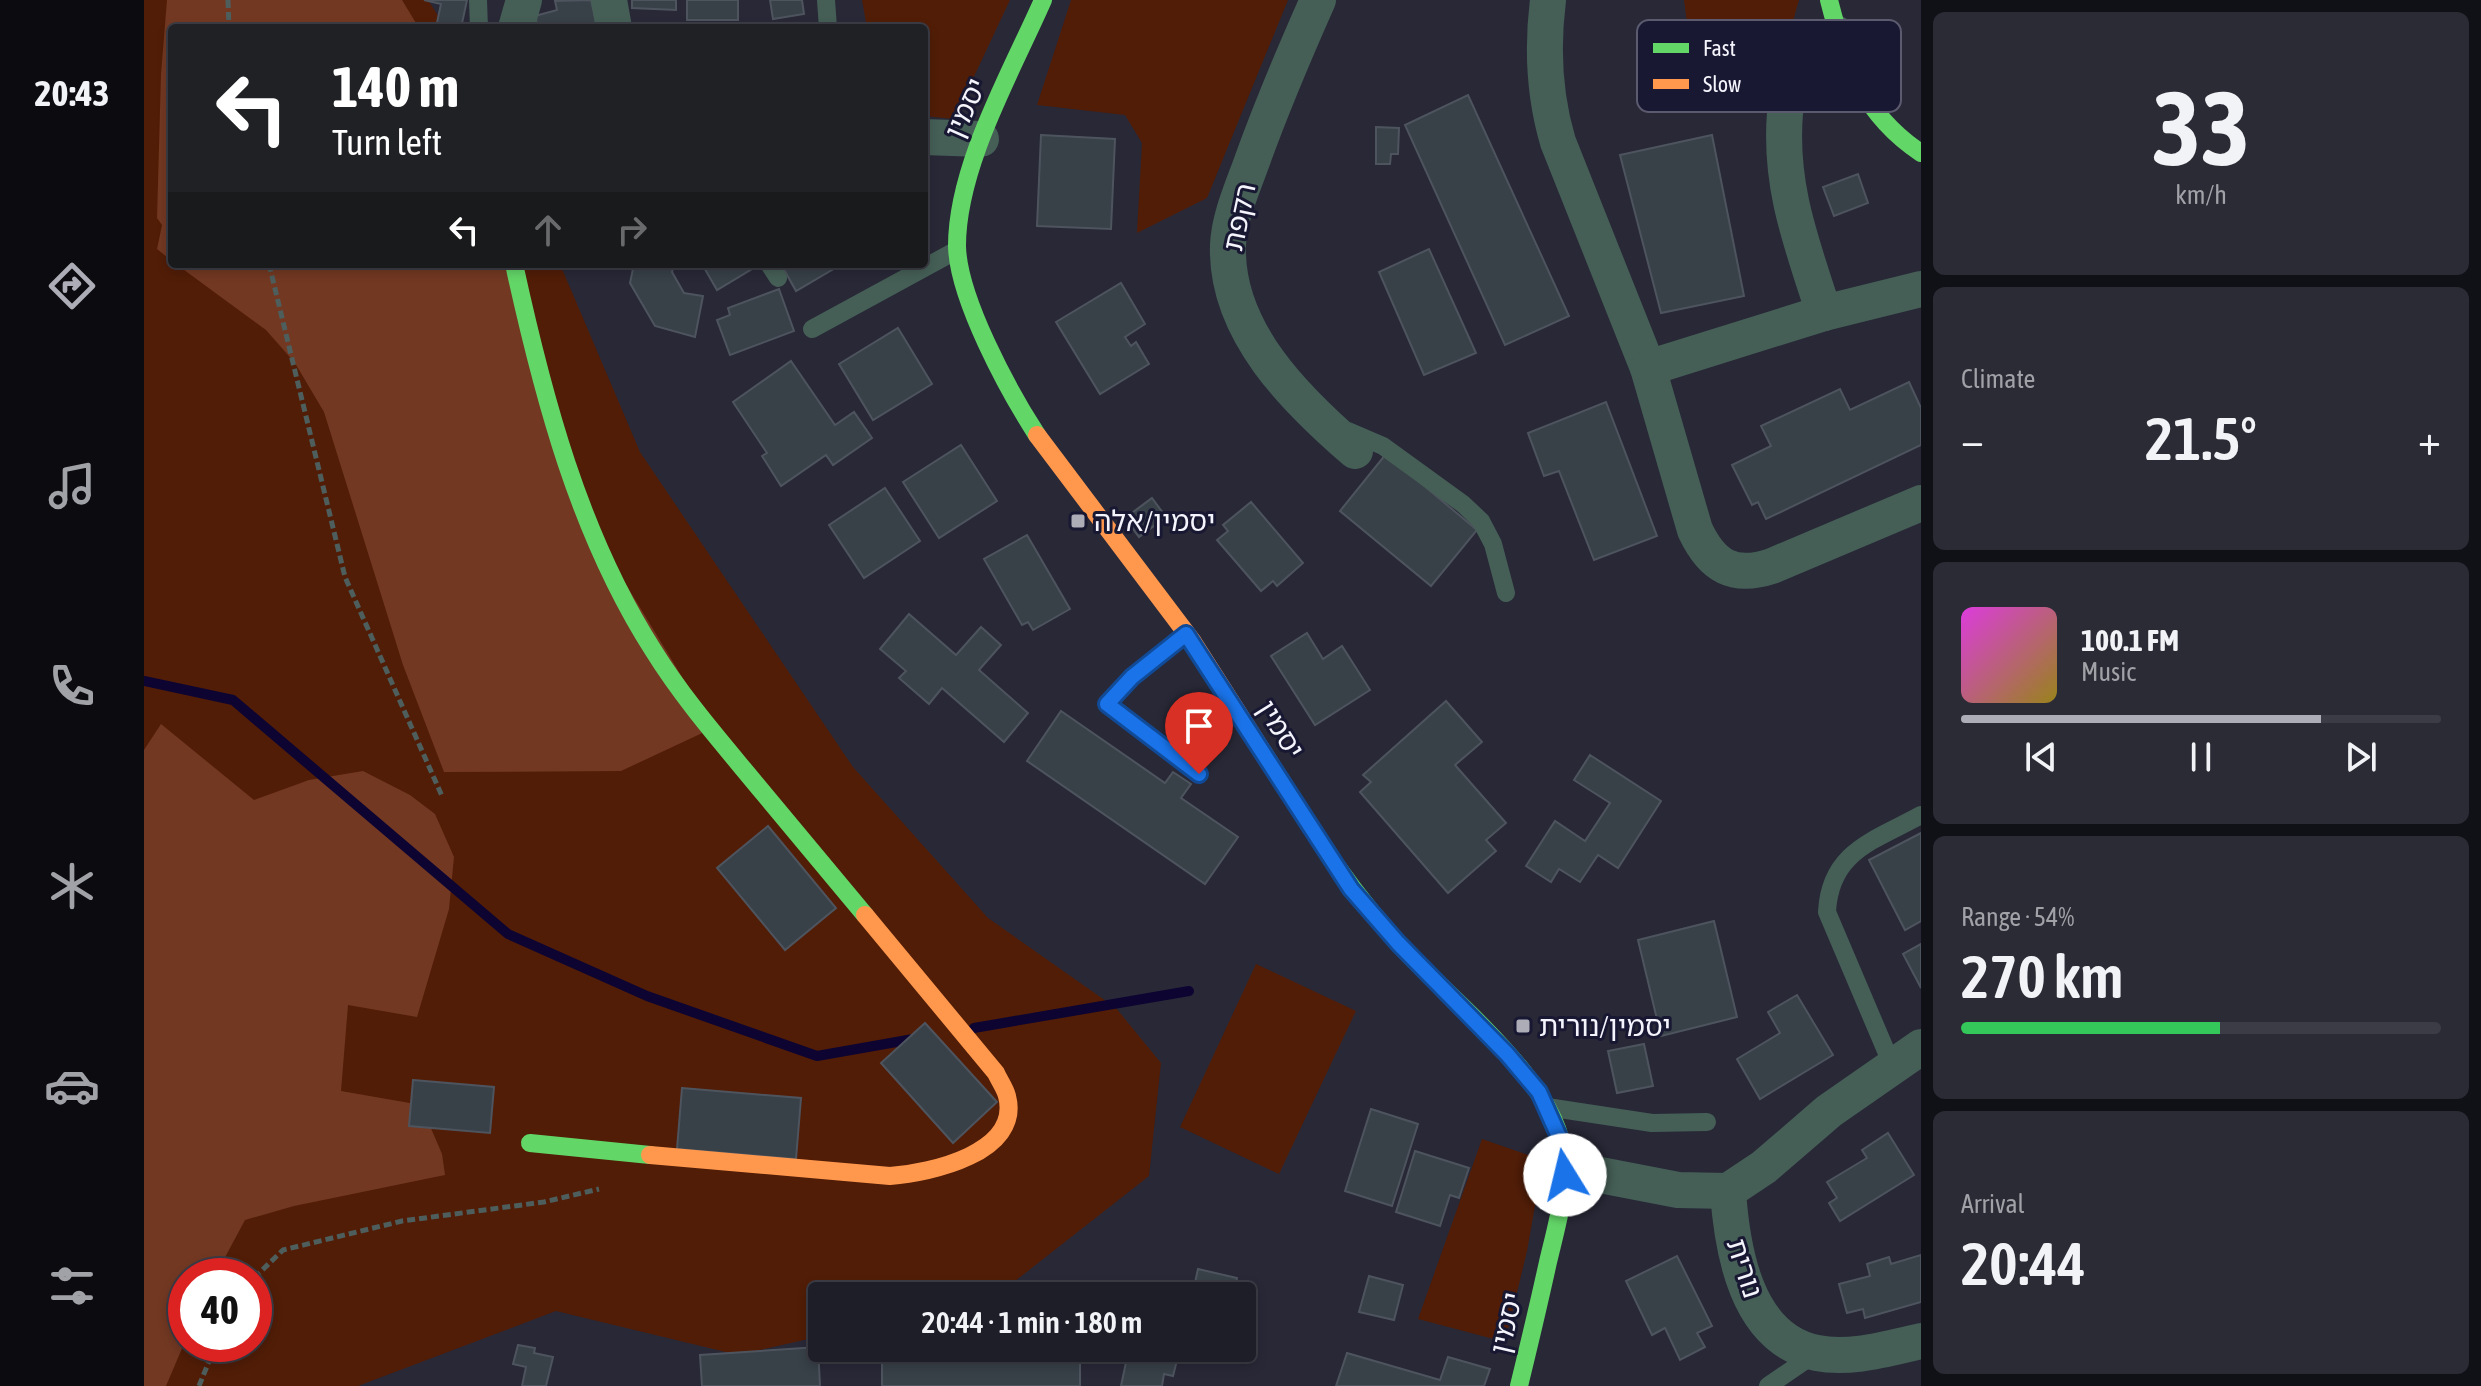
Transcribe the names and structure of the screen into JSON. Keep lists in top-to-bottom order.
{
  "streets": {
    "street": ["יסמין", "רקפת", "נורית"]
  },
  "places": {
    "transit": ["יסמין/אלה", "יסמין/נורית"]
  },
  "legend": ["Fast", "Slow"],
  "page": {
    "tabs": "20:43",
    "tile": [
      ["33", "km/h"],
      "Climate",
      ["Range · 54%", "270 km"],
      ["Arrival", "20:44"]
    ],
    "turn": ["140 m", "Turn left"],
    "heat": ["−", "21.5°", "+"],
    "song": ["100.1 FM", "Music"],
    "limit": "40",
    "trip": "20:44 · 1 min · 180 m"
  }
}
